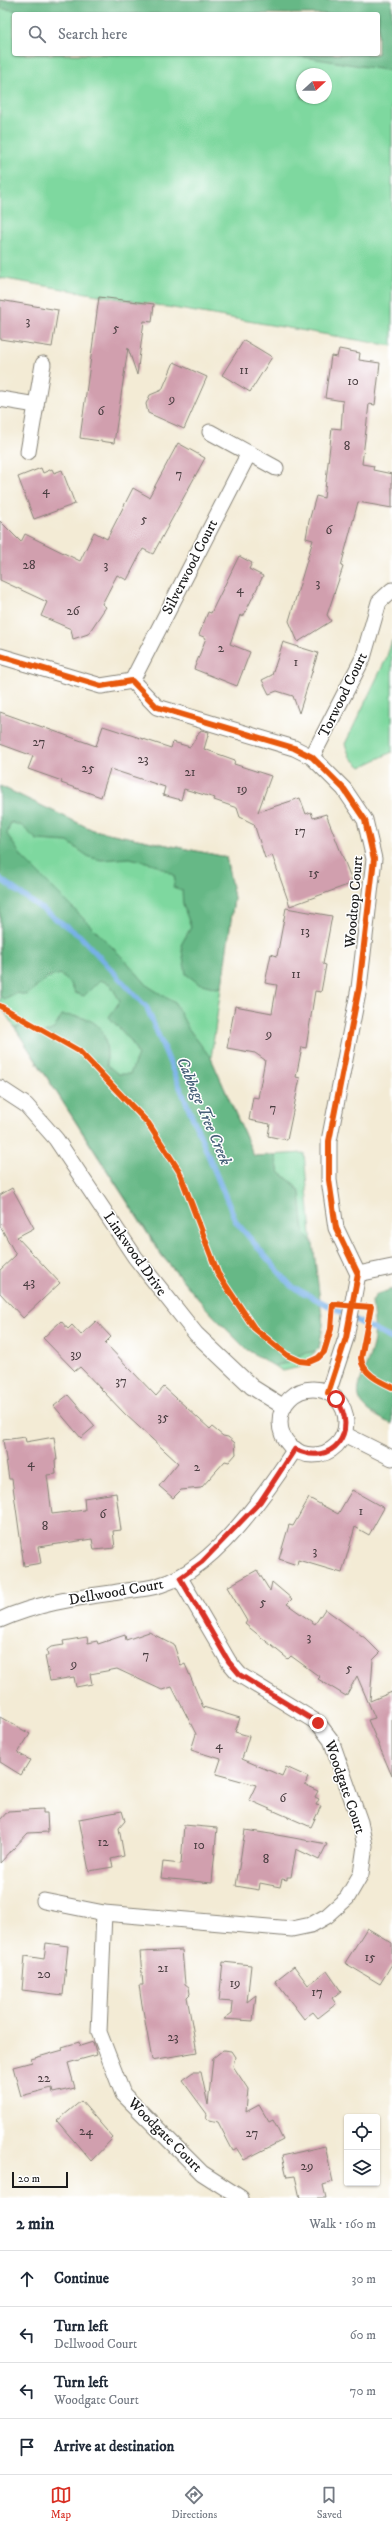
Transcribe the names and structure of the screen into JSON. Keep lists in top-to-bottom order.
{
  "streets": {
    "street": [
      "Silverwood Court",
      "Torwood Court",
      "Woodtop Court",
      "Linkwood Drive",
      "Dellwood Court",
      "Woodgate Court"
    ]
  },
  "crossings": [
    ["Silverwood Court", "Woodtop Court"],
    ["Torwood Court", "Woodtop Court"],
    ["Linkwood Drive", "Dellwood Court"],
    ["Dellwood Court", "Woodgate Court"]
  ],
  "water": ["Cabbage Tree Creek"],
  "house_numbers": [
    "3",
    "5",
    "11",
    "10",
    "9",
    "6",
    "8",
    "7",
    "4",
    "5",
    "6",
    "28",
    "3",
    "3",
    "4",
    "26",
    "2",
    "1",
    "27",
    "23",
    "25",
    "21",
    "19",
    "17",
    "15",
    "13",
    "11",
    "9",
    "7",
    "43",
    "39",
    "37",
    "35",
    "4",
    "2",
    "1",
    "6",
    "8",
    "3",
    "5",
    "3",
    "7",
    "9",
    "5",
    "4",
    "6",
    "12",
    "10",
    "8",
    "15",
    "21",
    "20",
    "19",
    "17",
    "23",
    "22",
    "24",
    "27",
    "29"
  ],
  "scale_bar": "20 m",
  "north": "right",
  "page": {
    "search": "Search here",
    "scale": "20 m",
    "heading": ["2 min", "Walk · 160 m"],
    "list": [
      ["Continue", "30 m"],
      ["Turn left", "Dellwood Court", "60 m"],
      ["Turn left", "Woodgate Court", "70 m"],
      "Arrive at destination"
    ],
    "nav": ["Map", "Directions", "Saved"]
  }
}
